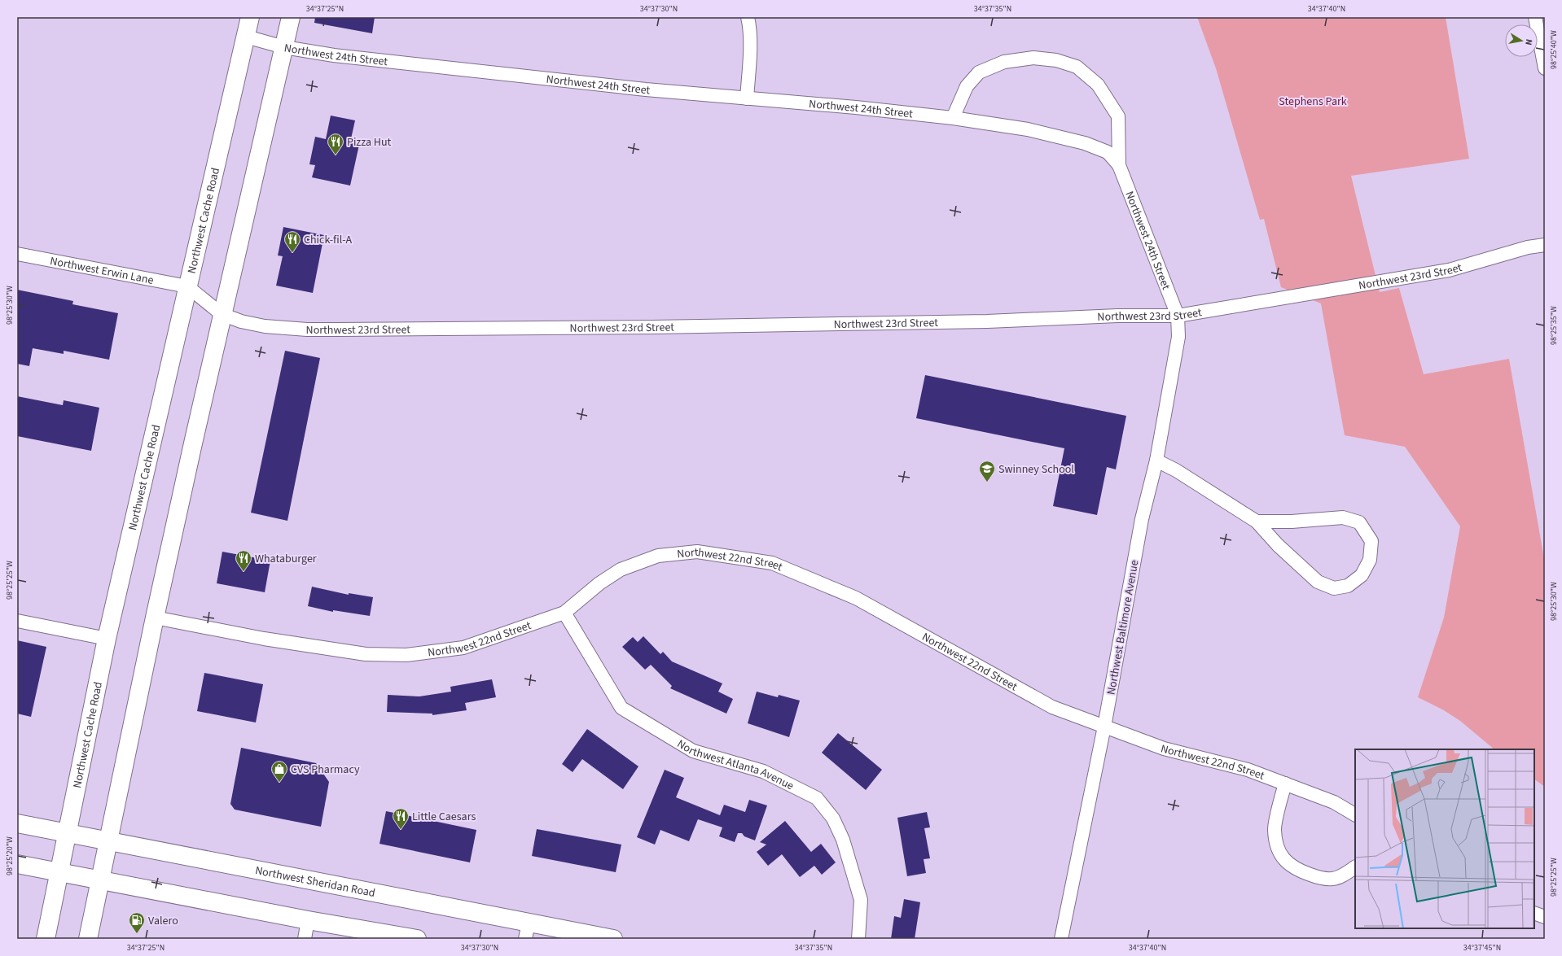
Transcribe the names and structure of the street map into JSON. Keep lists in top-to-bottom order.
{
  "streets": {
    "main road": ["Northwest Cache Road", "Northwest Sheridan Road"],
    "street": [
      "Northwest 24th Street",
      "Northwest Erwin Lane",
      "Northwest 23rd Street",
      "Northwest 22nd Street",
      "Northwest Baltimore Avenue",
      "Northwest Atlanta Avenue"
    ]
  },
  "crossings": [
    ["Northwest 24th Street", "Northwest Cache Road"],
    ["Northwest 24th Street", "Northwest 23rd Street"],
    ["Northwest 24th Street", "Northwest Baltimore Avenue"],
    ["Northwest Cache Road", "Northwest Erwin Lane"],
    ["Northwest Cache Road", "Northwest 23rd Street"],
    ["Northwest Cache Road", "Northwest Sheridan Road"],
    ["Northwest Erwin Lane", "Northwest 23rd Street"],
    ["Northwest 23rd Street", "Northwest Baltimore Avenue"],
    ["Northwest 22nd Street", "Northwest Baltimore Avenue"],
    ["Northwest 22nd Street", "Northwest Atlanta Avenue"]
  ],
  "parks": ["Stephens Park"],
  "places": {
    "restaurant": [
      "Pizza Hut",
      "Chick-fil-A",
      "Whataburger",
      "Little Caesars"
    ],
    "school or university": ["Swinney School"],
    "shop": ["CVS Pharmacy"],
    "fuel station": ["Valero"]
  },
  "north": "right",
  "coordinates": [
    "34°37'25\"N",
    "34°37'30\"N",
    "34°37'35\"N",
    "34°37'40\"N",
    "98°25'40\"W",
    "98°25'30\"W",
    "98°25'35\"W",
    "98°25'25\"W",
    "98°25'20\"W",
    "34°37'45\"N"
  ]
}
